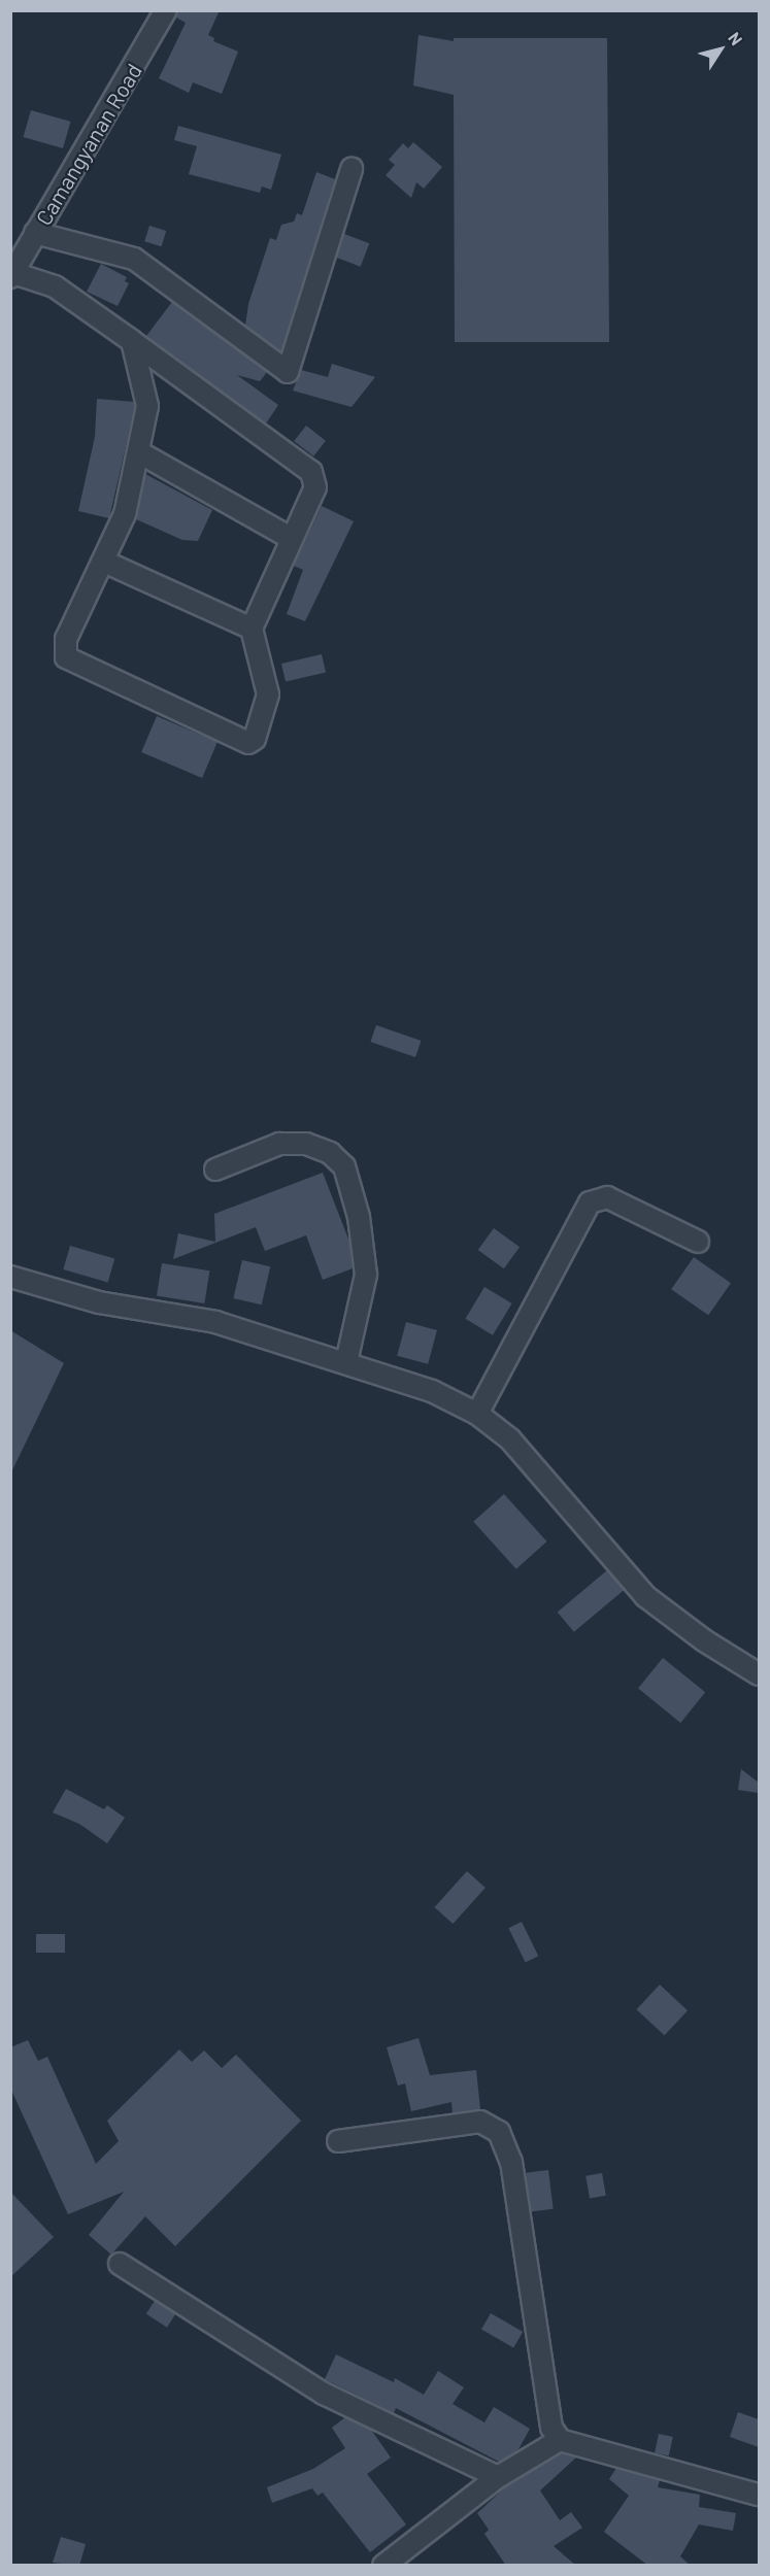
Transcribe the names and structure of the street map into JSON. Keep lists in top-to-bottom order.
{
  "streets": {
    "street": ["Camangyanan Road"]
  },
  "north": "top right"
}
